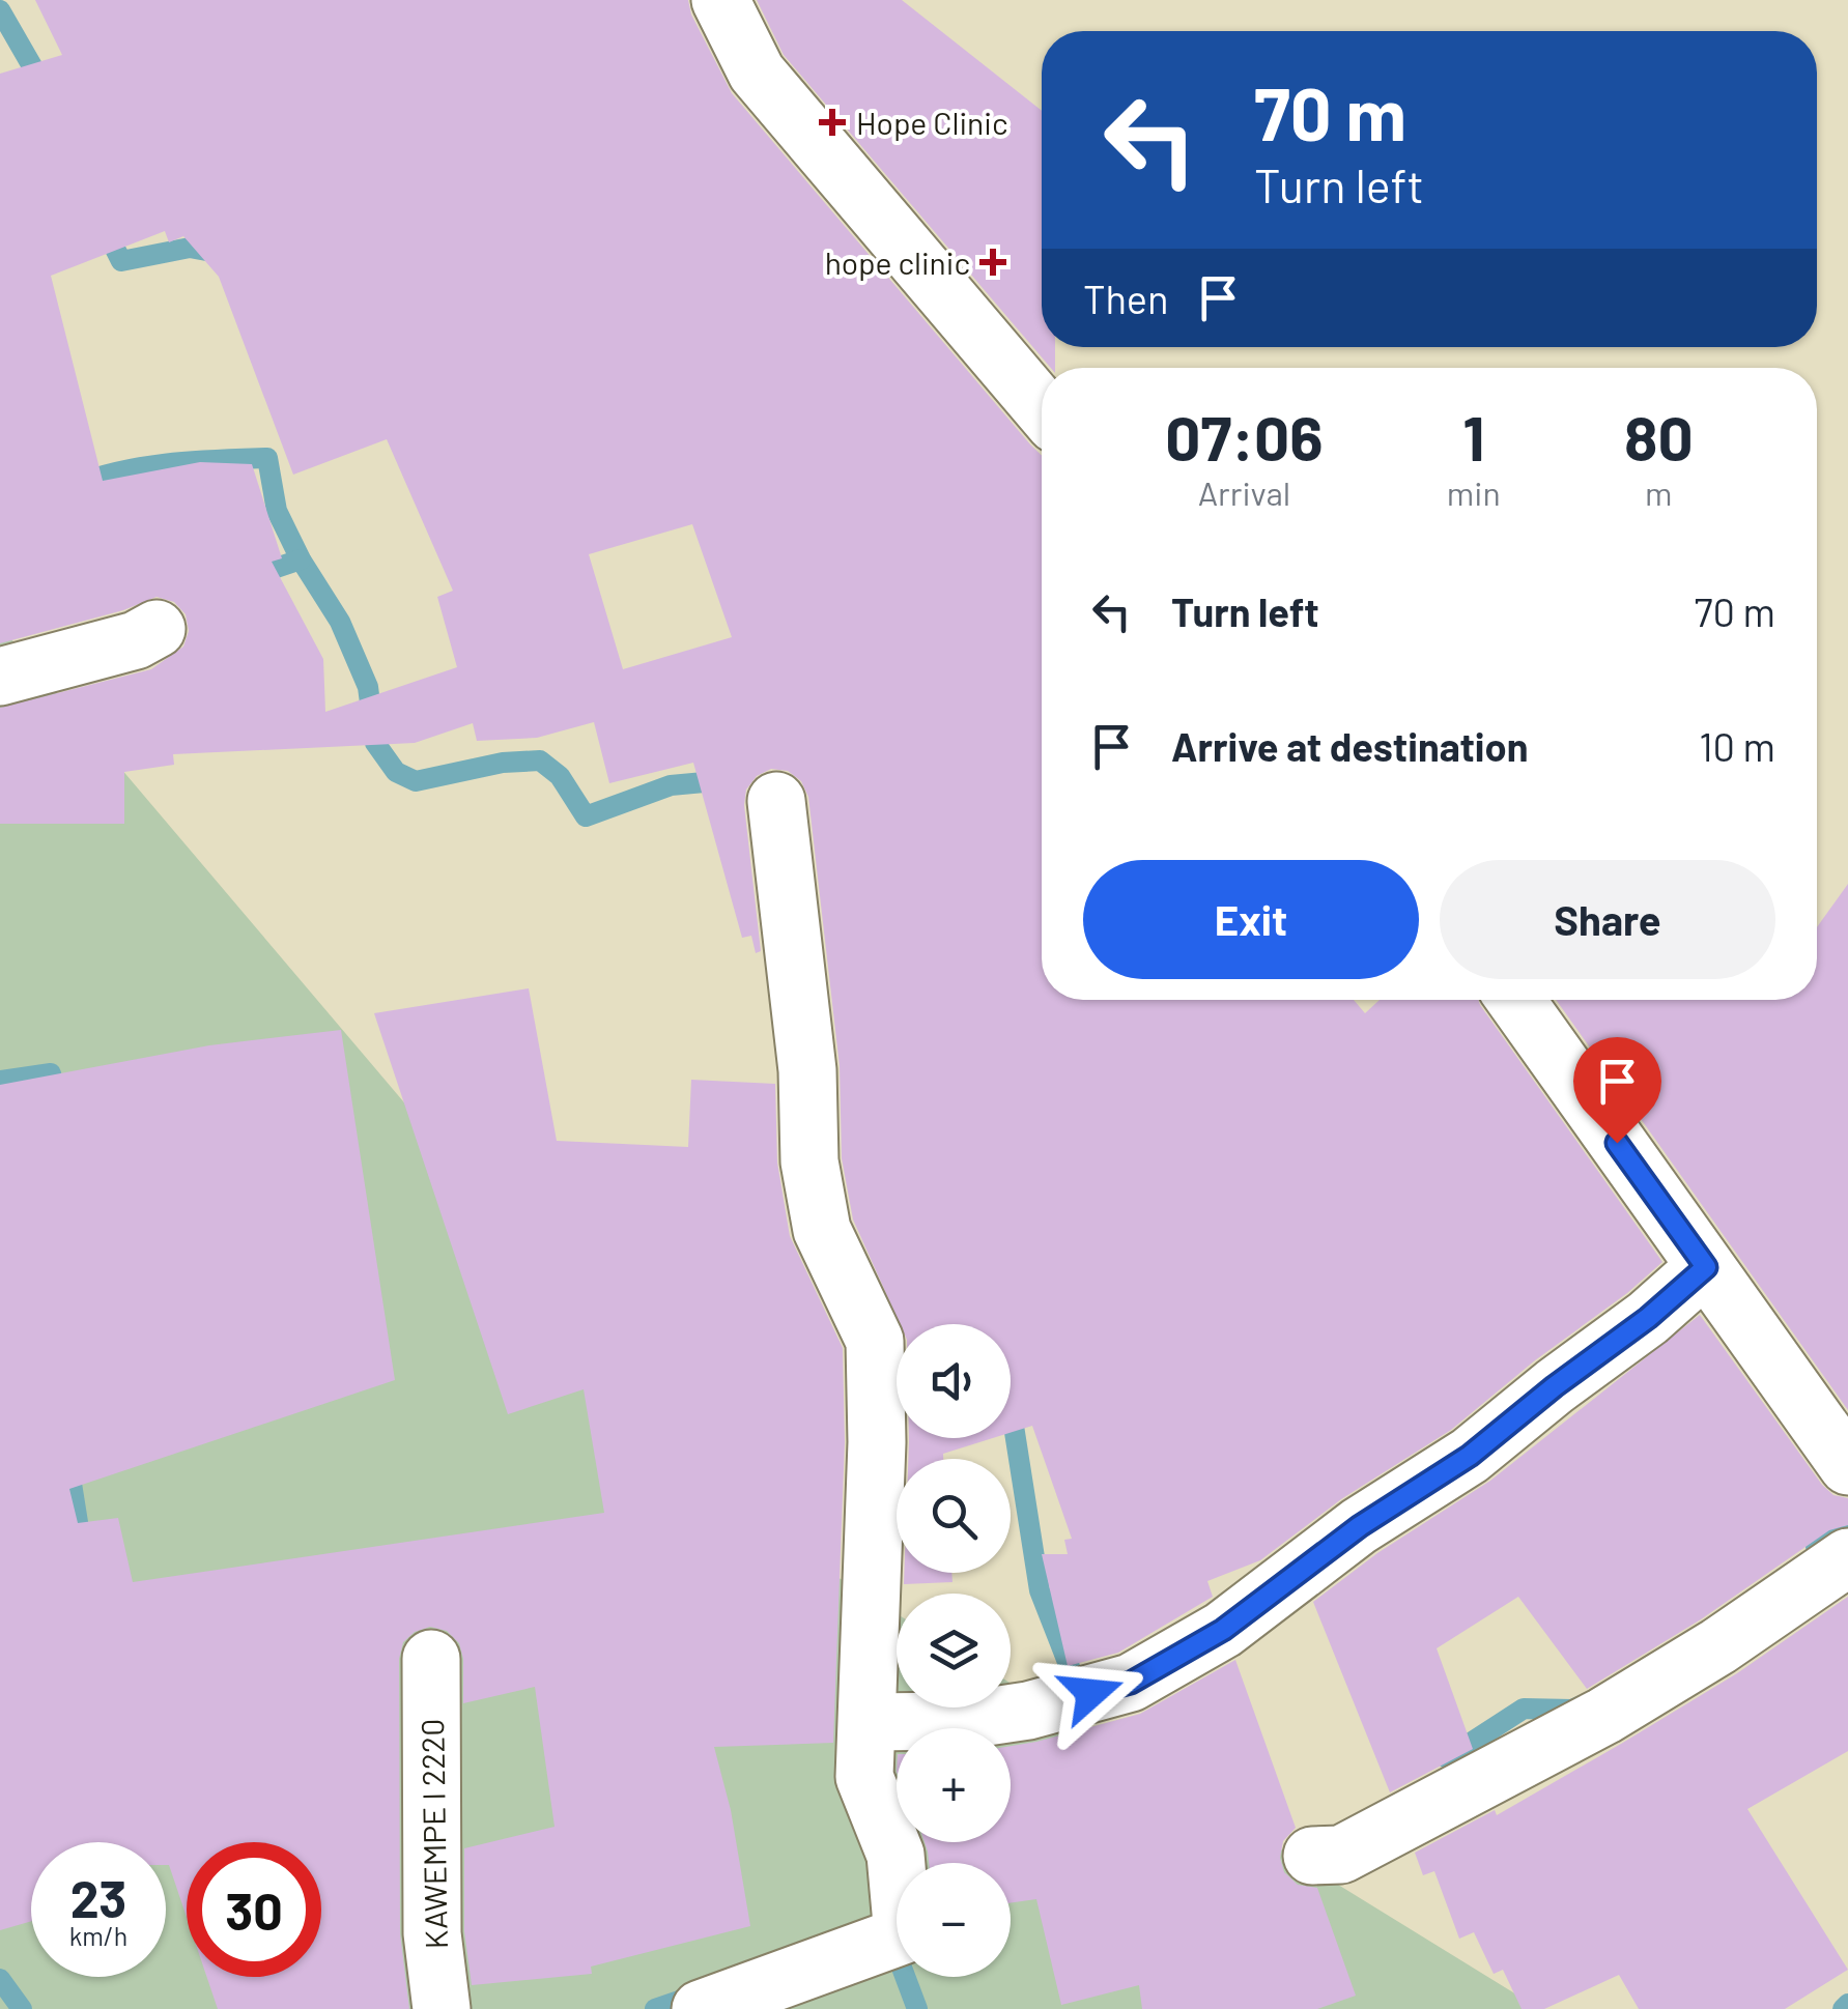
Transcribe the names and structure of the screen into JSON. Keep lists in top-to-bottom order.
{
  "streets": {
    "street": ["KAWEMPE I 2220"]
  },
  "places": {
    "health": ["Hope Clinic", "hope clinic"]
  },
  "page": {
    "turn": ["70 m", "Turn left"],
    "then": "Then",
    "eta": [
      "07:06",
      "Arrival",
      "1",
      "min",
      "80",
      "m"
    ],
    "list": [
      {
        "name": "Turn left",
        "value": "70 m"
      },
      {
        "name": "Arrive at destination",
        "value": "10 m"
      }
    ],
    "buttons": ["Exit", "Share"],
    "map_buttons": ["+", "−"],
    "speed": "23 km/h",
    "limit": "30"
  }
}
